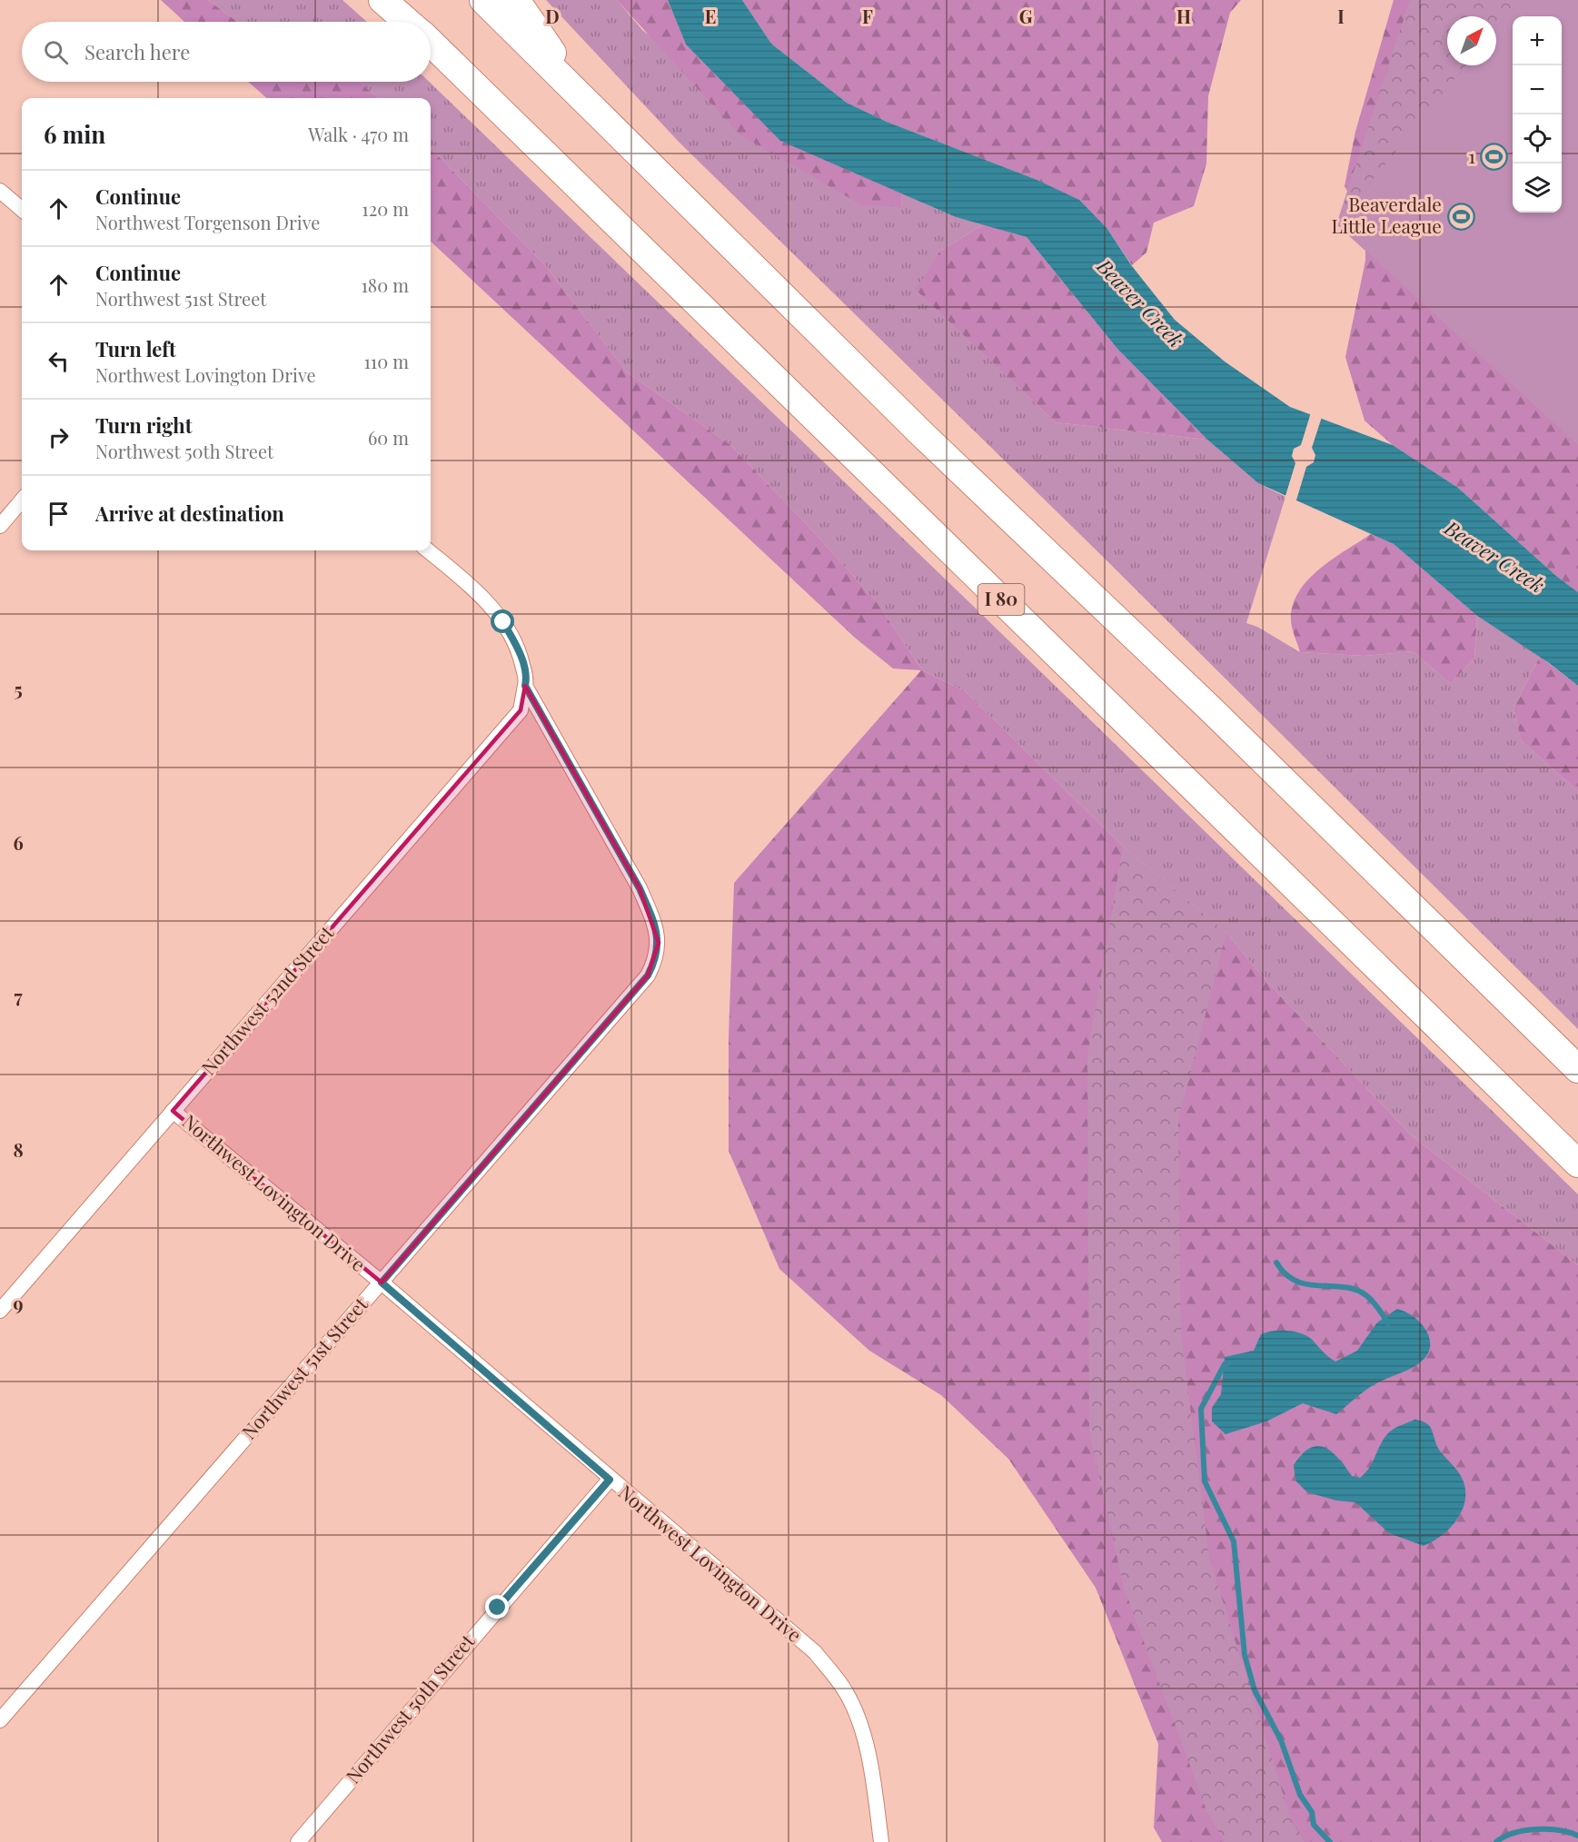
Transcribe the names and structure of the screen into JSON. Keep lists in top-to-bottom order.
{
  "streets": {
    "highway": ["I 80"],
    "street": [
      "Northwest 52nd Street",
      "Northwest Lovington Drive",
      "Northwest 51st Street",
      "Northwest 50th Street"
    ]
  },
  "crossings": [
    ["Northwest 52nd Street", "Northwest Lovington Drive"],
    ["Northwest 52nd Street", "Northwest 51st Street"],
    ["Northwest Lovington Drive", "Northwest 51st Street"],
    ["Northwest Lovington Drive", "Northwest 50th Street"]
  ],
  "water": ["Beaver Creek"],
  "places": {
    "sports": ["1", "Beaverdale Little League"]
  },
  "north": "top right",
  "page": {
    "map_buttons": ["+", "−"],
    "search": "Search here",
    "heading": ["6 min", "Walk · 470 m"],
    "list": [
      ["Continue", "Northwest Torgenson Drive", "120 m"],
      ["Continue", "Northwest 51st Street", "180 m"],
      ["Turn left", "Northwest Lovington Drive", "110 m"],
      ["Turn right", "Northwest 50th Street", "60 m"],
      "Arrive at destination"
    ]
  },
  "grid": {
    "columns": [
      "D",
      "E",
      "F",
      "G",
      "H",
      "I"
    ],
    "rows": [
      "5",
      "6",
      "7",
      "8",
      "9"
    ]
  }
}
